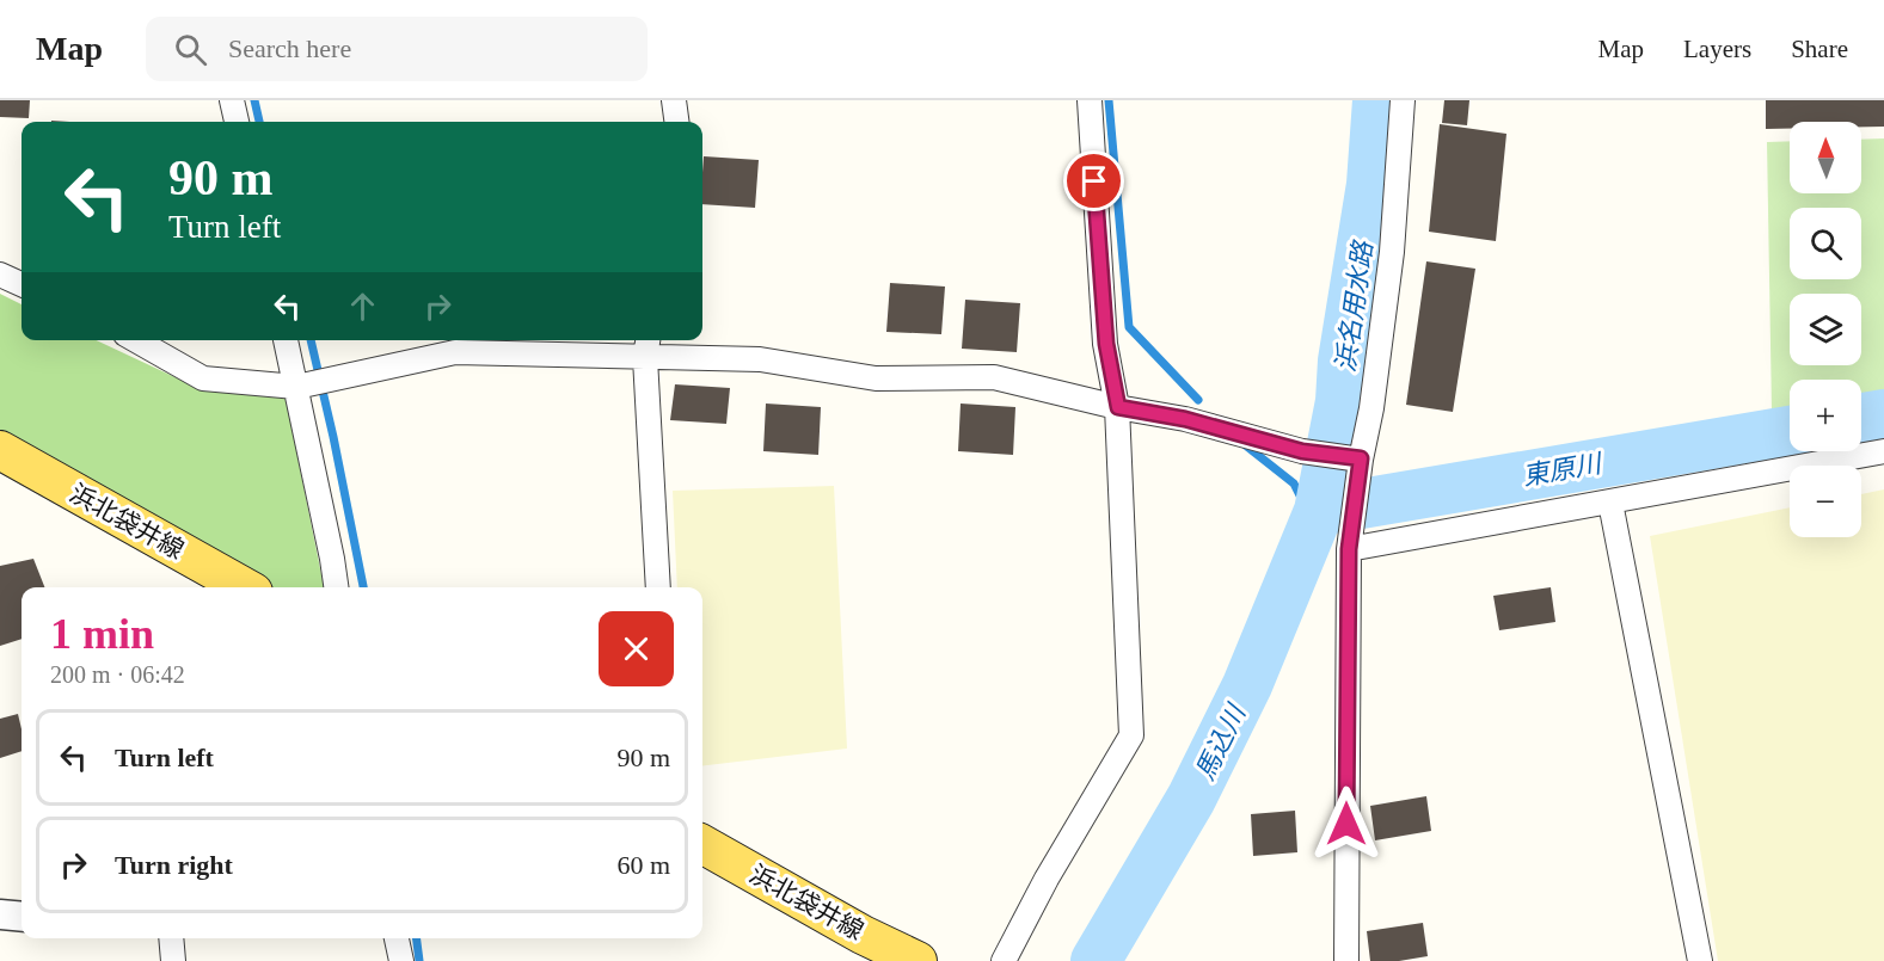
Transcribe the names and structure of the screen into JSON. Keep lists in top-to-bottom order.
{
  "streets": {
    "main road": ["浜北袋井線"]
  },
  "water": ["浜名用水路", "東原川", "馬込川"],
  "north": "top",
  "page": {
    "header": "Map",
    "search": "Search here",
    "nav": ["Map", "Layers", "Share"],
    "map_buttons": ["+", "−"],
    "turn": ["90 m", "Turn left"],
    "heading": ["1 min", "200 m · 06:42"],
    "list": [
      {
        "name": "Turn left",
        "value": "90 m"
      },
      {
        "name": "Turn right",
        "value": "60 m"
      }
    ]
  }
}
